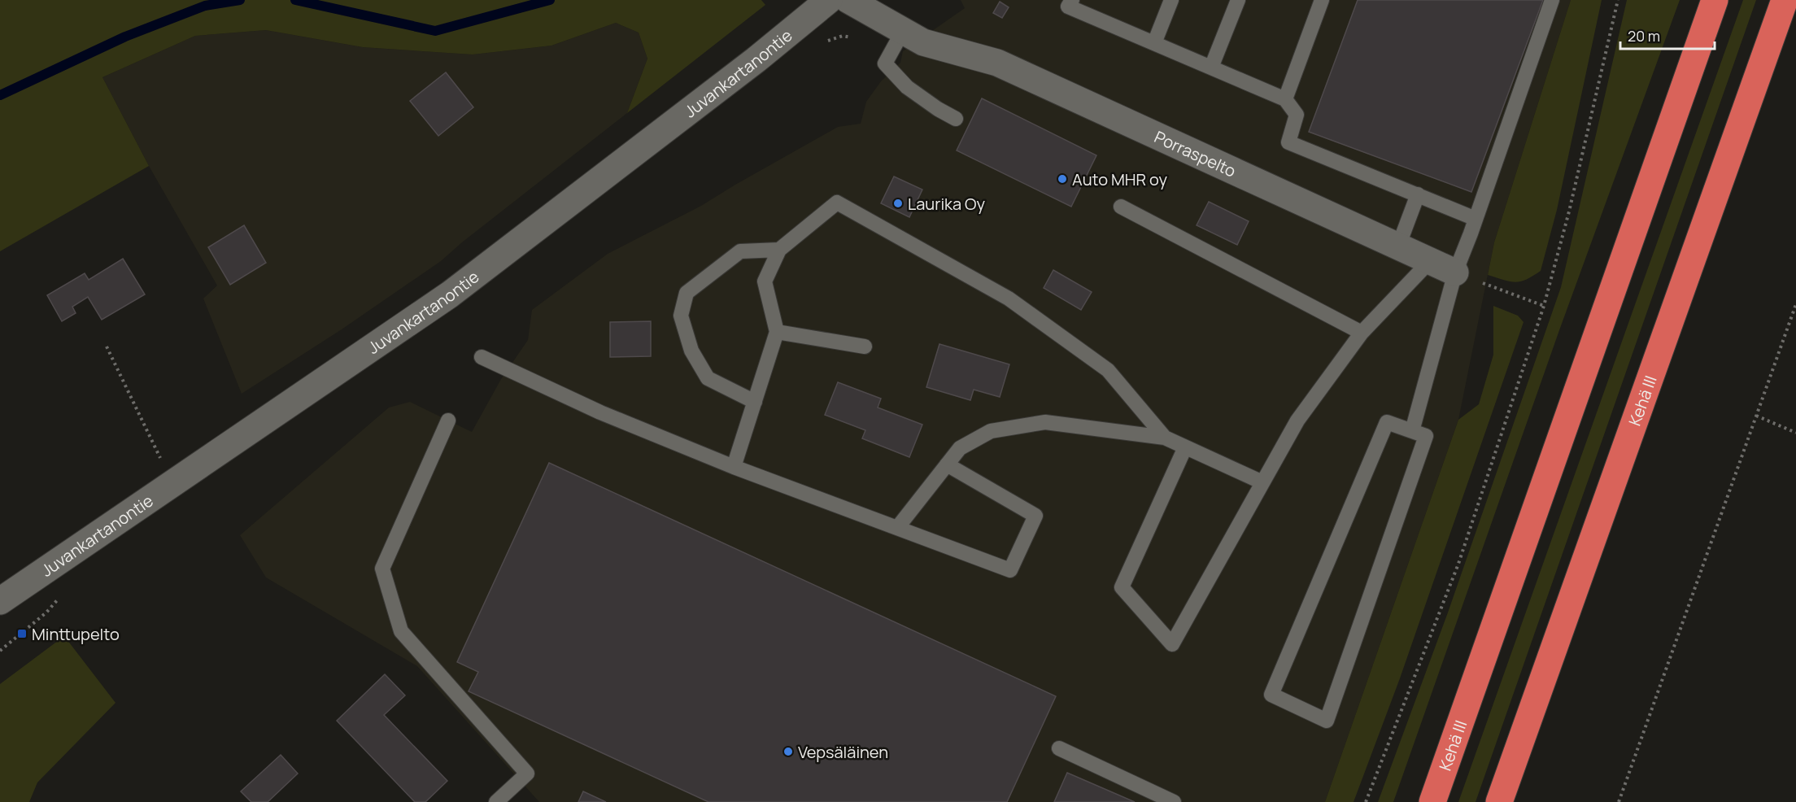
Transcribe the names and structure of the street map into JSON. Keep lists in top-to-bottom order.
{
  "streets": {
    "highway": ["Kehä III"],
    "main road": ["Juvankartanontie", "Porraspelto"]
  },
  "places": {
    "other": ["Auto MHR oy", "Laurika Oy", "Vepsäläinen"],
    "transit": ["Minttupelto"]
  },
  "scale_bar": "20 m"
}
